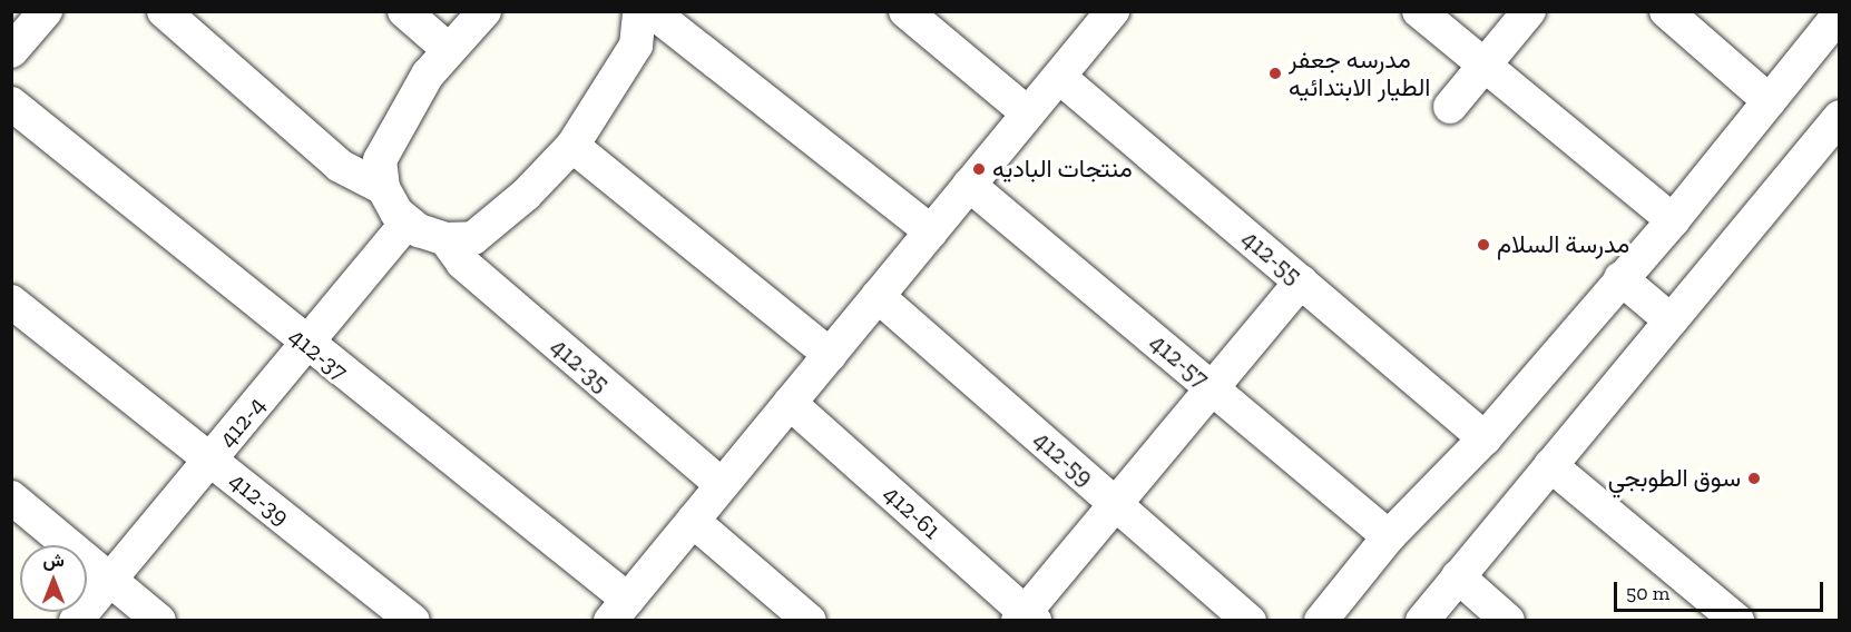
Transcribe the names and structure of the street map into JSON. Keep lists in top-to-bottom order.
{
  "streets": {
    "street": [
      "412-55",
      "412-37",
      "412-57",
      "412-35",
      "412-4",
      "412-59",
      "412-39",
      "412-61"
    ]
  },
  "crossings": [
    ["412-37", "412-4"],
    ["412-4", "412-39"]
  ],
  "places": [
    "مدرسه جعفر الطيار الابتدائيه",
    "منتجات الباديه",
    "مدرسة السلام",
    "سوق الطوبجي"
  ],
  "scale_bar": "50 m",
  "north": "top"
}
